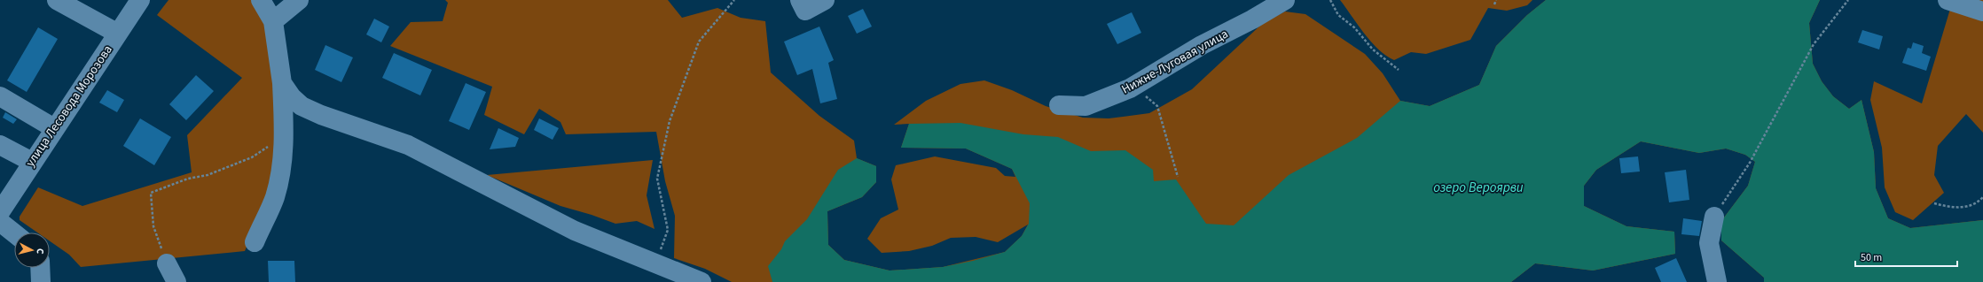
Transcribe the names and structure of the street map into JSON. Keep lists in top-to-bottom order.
{
  "streets": {
    "street": ["Нижне-Луговая улица", "улица Лесовода Морозова"]
  },
  "water": ["озеро Вероярви"],
  "scale_bar": "50 m",
  "north": "right"
}
